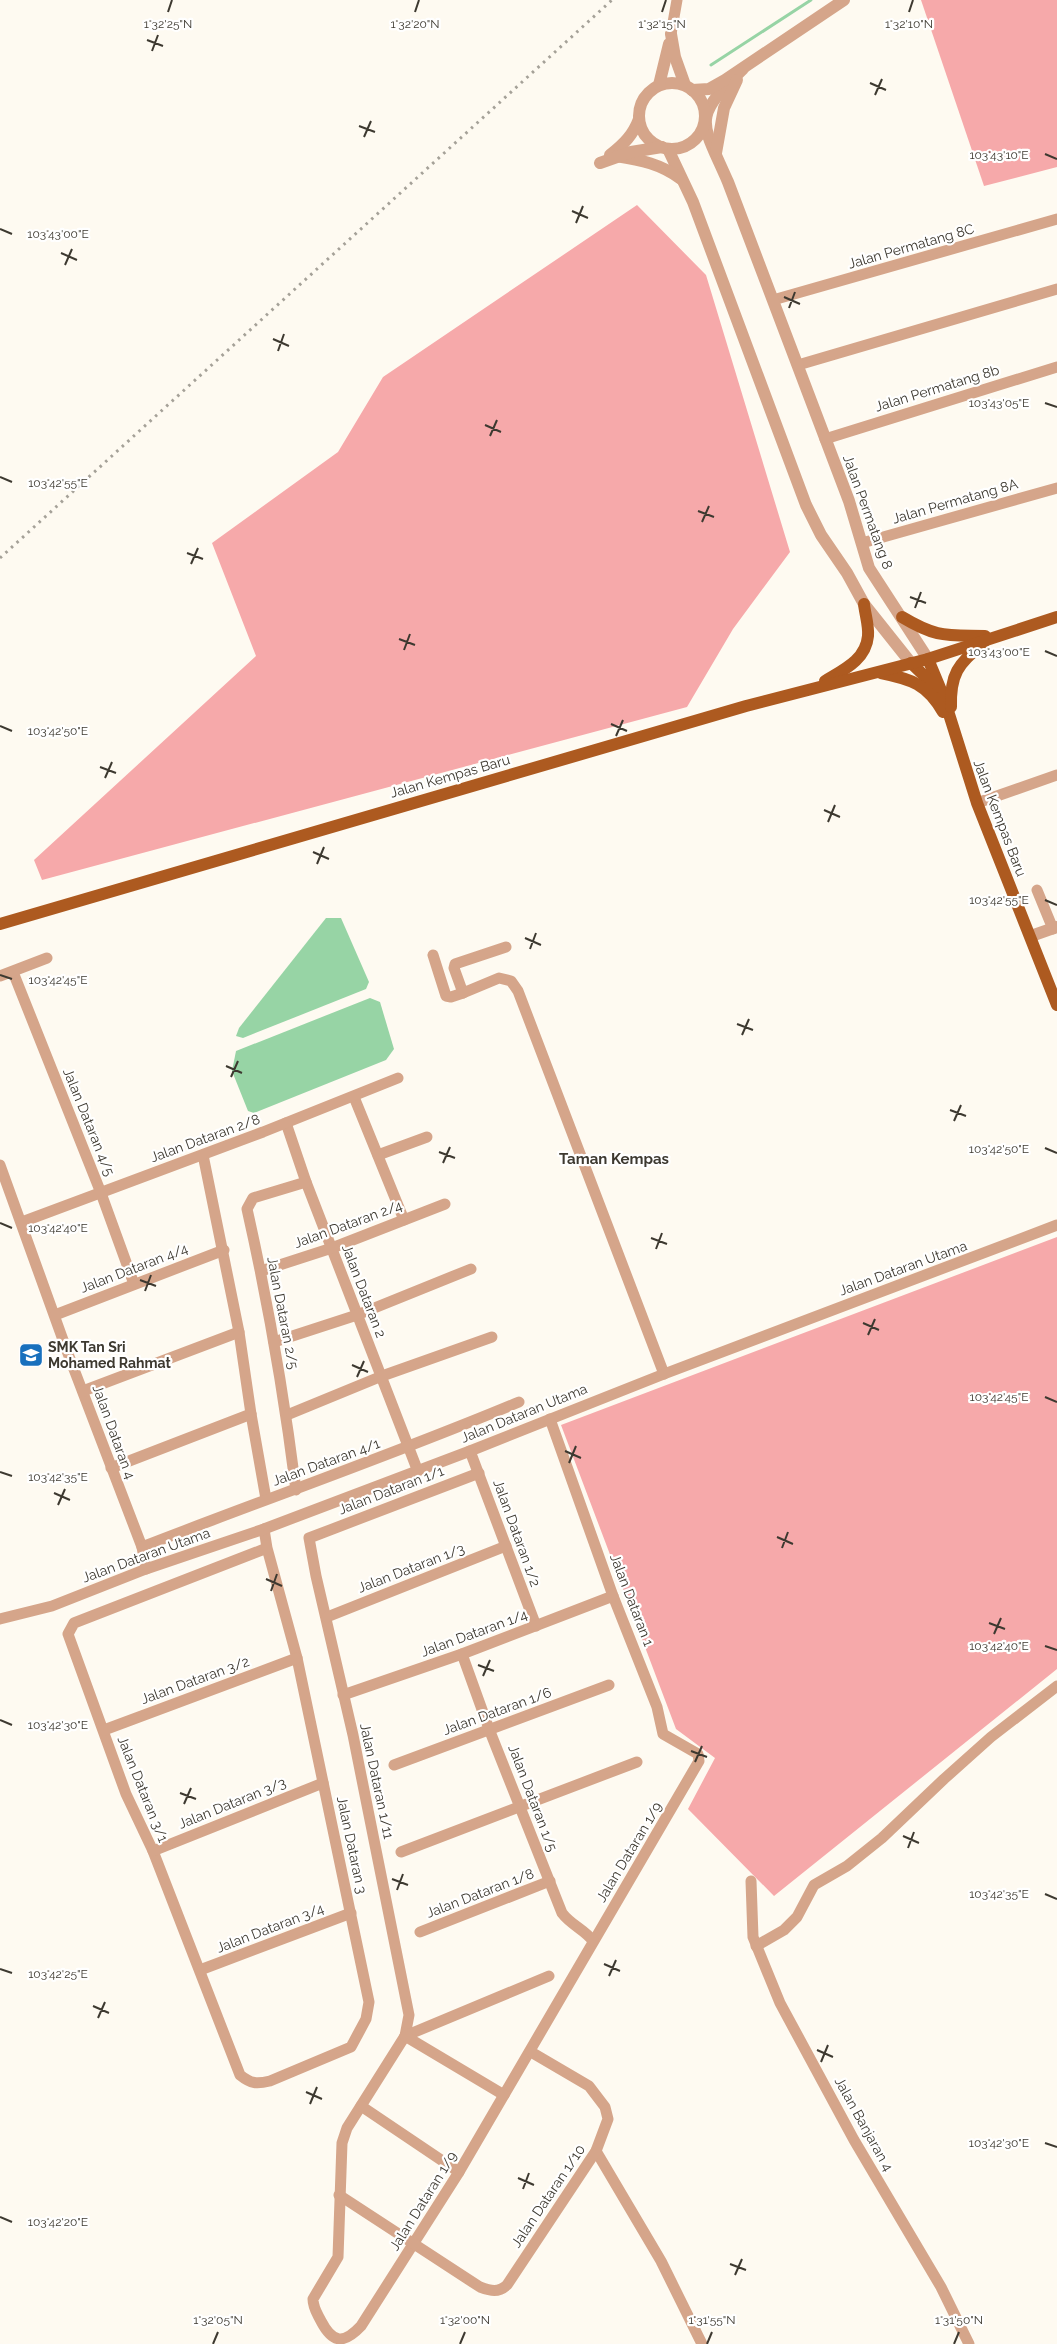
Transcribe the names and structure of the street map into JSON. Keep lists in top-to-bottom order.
{
  "streets": {
    "main road": ["Jalan Kempas Baru"],
    "street": [
      "Jalan Permatang 8C",
      "Jalan Permatang 8b",
      "Jalan Permatang 8A",
      "Jalan Permatang 8",
      "Jalan Dataran 4/5",
      "Jalan Dataran 2/8",
      "Jalan Dataran 2/4",
      "Jalan Dataran 4/4",
      "Jalan Dataran Utama",
      "Jalan Dataran 2",
      "Jalan Dataran 2/5",
      "Jalan Dataran 4",
      "Jalan Dataran 4/1",
      "Jalan Dataran 1/1",
      "Jalan Dataran 1/2",
      "Jalan Dataran 1/3",
      "Jalan Dataran 1",
      "Jalan Dataran 1/4",
      "Jalan Dataran 3/2",
      "Jalan Dataran 1/6",
      "Jalan Dataran 1/11",
      "Jalan Dataran 3/1",
      "Jalan Dataran 1/5",
      "Jalan Dataran 3/3",
      "Jalan Dataran 3",
      "Jalan Dataran 1/9",
      "Jalan Dataran 1/8",
      "Jalan Dataran 3/4",
      "Jalan Banjaran 4",
      "Jalan Dataran 1/10"
    ]
  },
  "crossings": [
    ["Jalan Permatang 8C", "Jalan Permatang 8"],
    ["Jalan Permatang 8b", "Jalan Permatang 8"],
    ["Jalan Permatang 8A", "Jalan Permatang 8"],
    ["Jalan Permatang 8", "Jalan Kempas Baru"],
    ["Jalan Dataran 4/5", "Jalan Dataran 2/8"],
    ["Jalan Dataran 4/5", "Jalan Dataran 4/4"],
    ["Jalan Dataran 2/8", "Jalan Dataran 2"],
    ["Jalan Dataran 2/8", "Jalan Dataran 4"],
    ["Jalan Dataran 2/4", "Jalan Dataran 2"],
    ["Jalan Dataran 2/4", "Jalan Dataran 2/5"],
    ["Jalan Dataran 4/4", "Jalan Dataran 4"],
    ["Jalan Dataran Utama", "Jalan Dataran 2"],
    ["Jalan Dataran Utama", "Jalan Dataran 4"],
    ["Jalan Dataran Utama", "Jalan Dataran 1/2"],
    ["Jalan Dataran Utama", "Jalan Dataran 1"],
    ["Jalan Dataran Utama", "Jalan Dataran 3"],
    ["Jalan Dataran 2", "Jalan Dataran 2/5"],
    ["Jalan Dataran 2", "Jalan Dataran 4/1"],
    ["Jalan Dataran 2/5", "Jalan Dataran 4/1"],
    ["Jalan Dataran 4", "Jalan Dataran 4/1"],
    ["Jalan Dataran 1/1", "Jalan Dataran 1/2"],
    ["Jalan Dataran 1/1", "Jalan Dataran 1/11"],
    ["Jalan Dataran 1/2", "Jalan Dataran 1/3"],
    ["Jalan Dataran 1/2", "Jalan Dataran 1/4"],
    ["Jalan Dataran 1/3", "Jalan Dataran 1/11"],
    ["Jalan Dataran 1", "Jalan Dataran 1/4"],
    ["Jalan Dataran 1", "Jalan Dataran 1/9"],
    ["Jalan Dataran 1/4", "Jalan Dataran 1/11"],
    ["Jalan Dataran 1/4", "Jalan Dataran 1/5"],
    ["Jalan Dataran 3/2", "Jalan Dataran 3/1"],
    ["Jalan Dataran 3/2", "Jalan Dataran 3"],
    ["Jalan Dataran 1/6", "Jalan Dataran 1/5"],
    ["Jalan Dataran 1/11", "Jalan Dataran 1/9"],
    ["Jalan Dataran 3/1", "Jalan Dataran 3/3"],
    ["Jalan Dataran 3/1", "Jalan Dataran 3"],
    ["Jalan Dataran 3/1", "Jalan Dataran 3/4"],
    ["Jalan Dataran 1/5", "Jalan Dataran 1/9"],
    ["Jalan Dataran 1/5", "Jalan Dataran 1/8"],
    ["Jalan Dataran 3/3", "Jalan Dataran 3"],
    ["Jalan Dataran 3", "Jalan Dataran 3/4"],
    ["Jalan Dataran 1/9", "Jalan Dataran 1/10"]
  ],
  "districts": ["Taman Kempas"],
  "places": {
    "school or university": ["SMK Tan Sri Mohamed Rahmat"]
  },
  "coordinates": [
    "1°32'25\"N",
    "1°32'20\"N",
    "1°32'15\"N",
    "1°32'10\"N",
    "103°43'10\"E",
    "103°43'00\"E",
    "103°43'05\"E",
    "103°42'55\"E",
    "103°42'50\"E",
    "103°42'45\"E",
    "103°42'40\"E",
    "103°42'35\"E",
    "103°42'30\"E",
    "103°42'25\"E",
    "103°42'20\"E",
    "1°32'05\"N",
    "1°32'00\"N",
    "1°31'55\"N",
    "1°31'50\"N"
  ]
}
